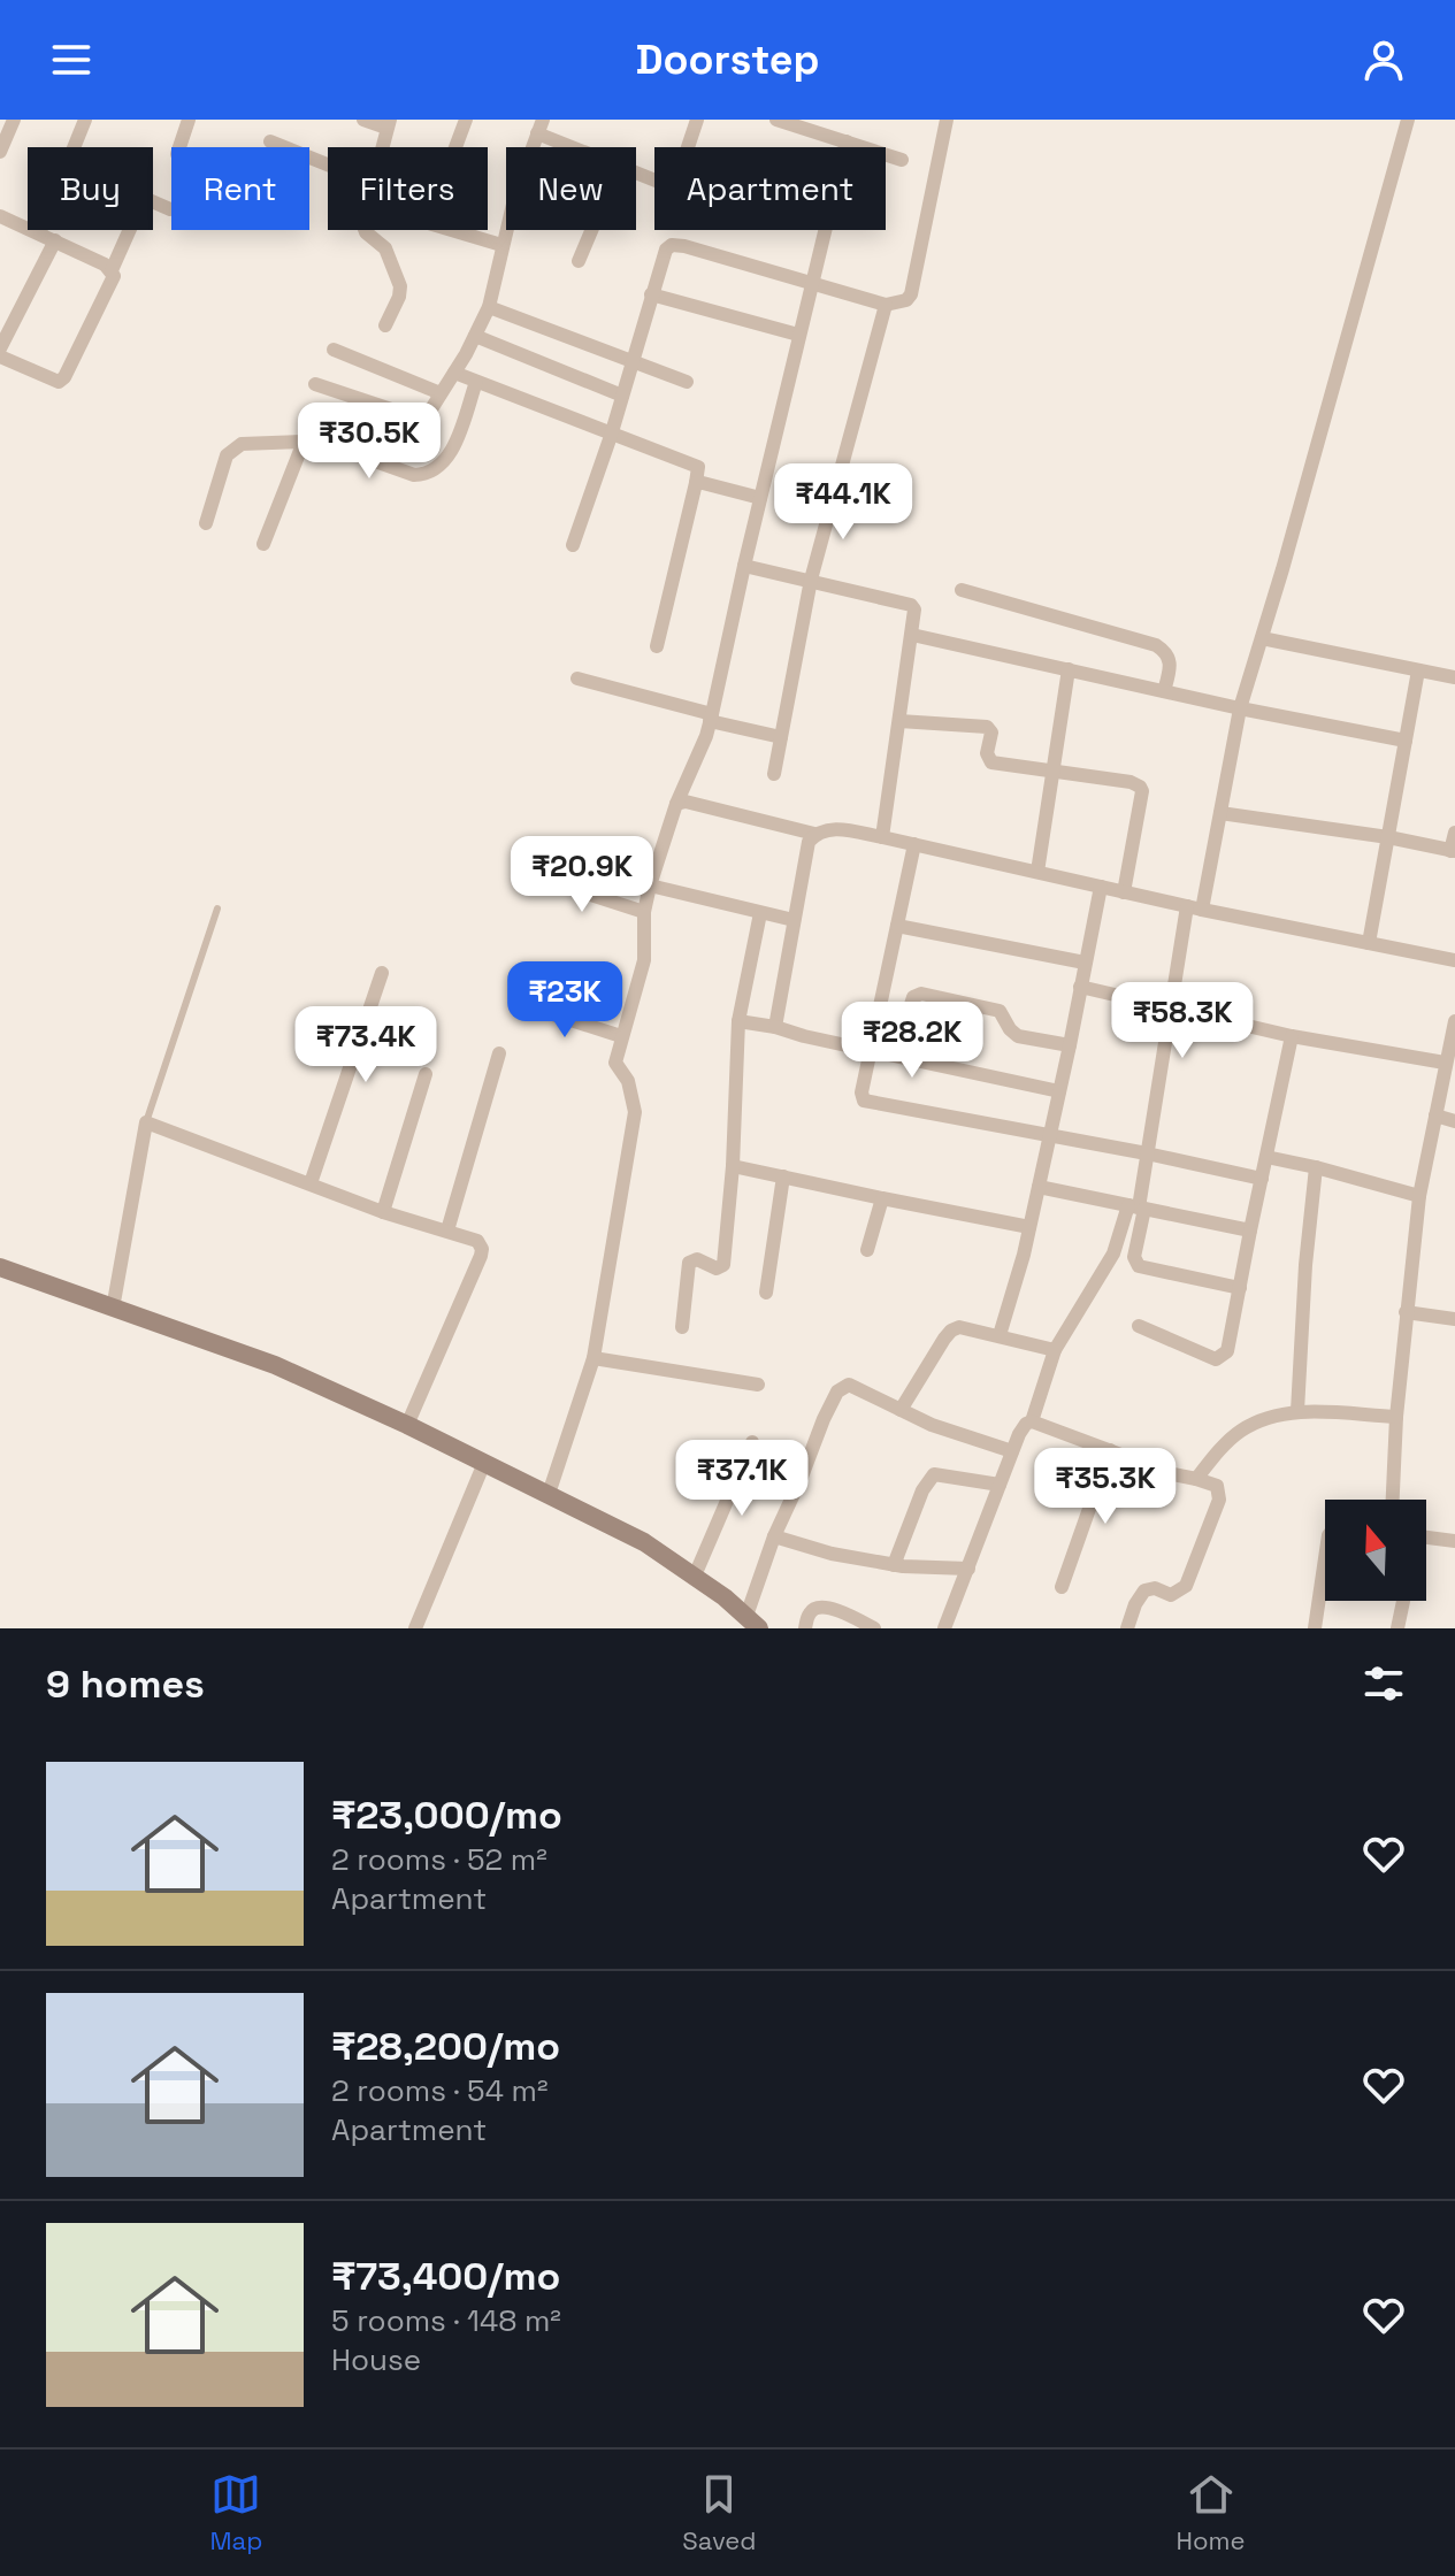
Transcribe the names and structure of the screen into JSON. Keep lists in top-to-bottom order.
{
  "north": "top",
  "page": {
    "header": "Doorstep",
    "chip": [
      "Buy",
      "Rent",
      "Filters",
      "New",
      "Apartment"
    ],
    "price": [
      "₹30.5K",
      "₹44.1K",
      "₹20.9K",
      "₹23K",
      "₹58.3K",
      "₹28.2K",
      "₹73.4K",
      "₹37.1K",
      "₹35.3K"
    ],
    "heading": "9 homes",
    "list": [
      {
        "name": "₹23,000/mo",
        "note": "2 rooms · 52 m² · Apartment"
      },
      {
        "name": "₹28,200/mo",
        "note": "2 rooms · 54 m² · Apartment"
      },
      {
        "name": "₹73,400/mo",
        "note": "5 rooms · 148 m² · House"
      }
    ],
    "tabs": ["Map", "Saved", "Home"]
  }
}
